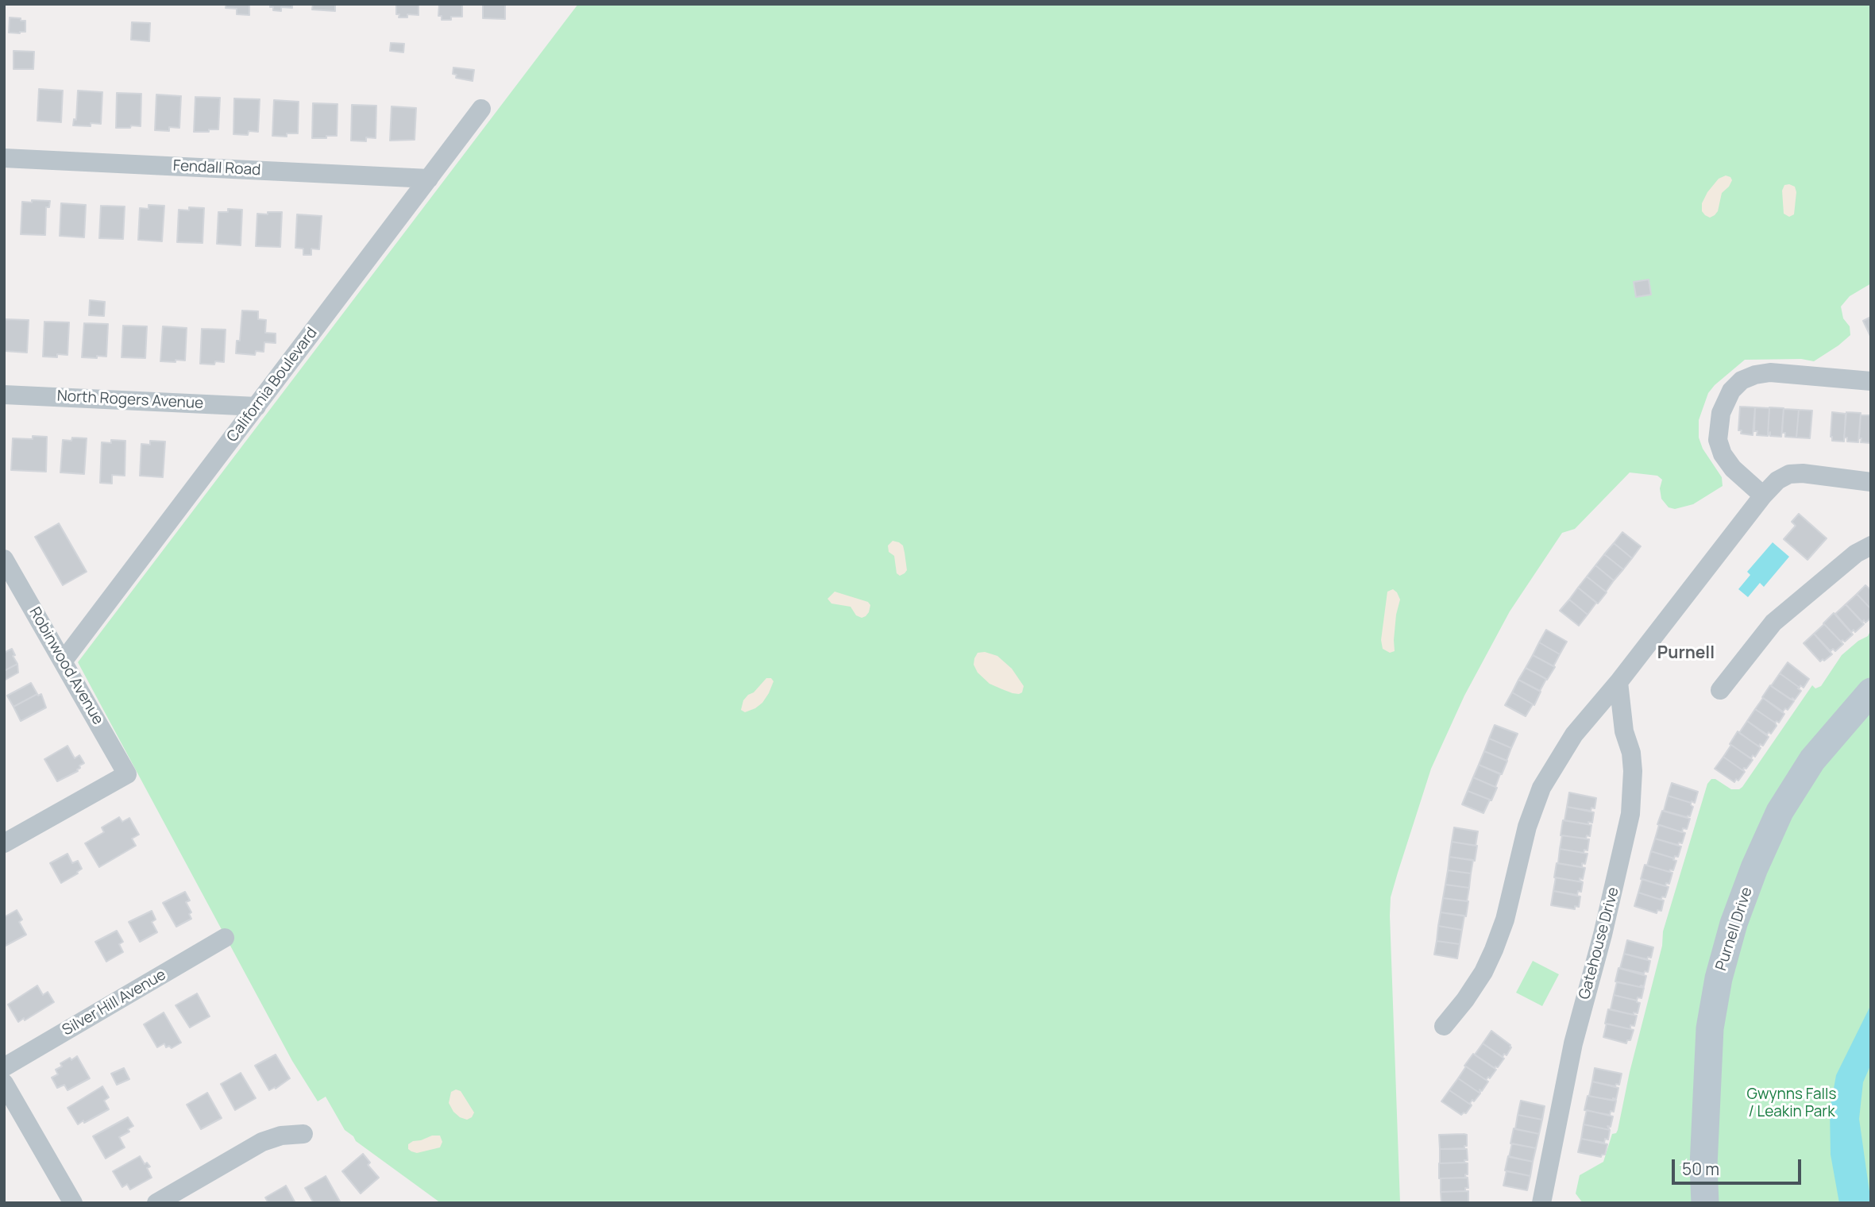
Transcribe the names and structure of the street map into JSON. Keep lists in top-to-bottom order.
{
  "streets": {
    "street": [
      "Fendall Road",
      "California Boulevard",
      "North Rogers Avenue",
      "Robinwood Avenue",
      "Purnell Drive",
      "Gatehouse Drive",
      "Silver Hill Avenue"
    ]
  },
  "crossings": [
    ["Fendall Road", "California Boulevard"],
    ["California Boulevard", "North Rogers Avenue"],
    ["California Boulevard", "Robinwood Avenue"]
  ],
  "districts": ["Purnell"],
  "parks": ["Gwynns Falls / Leakin Park"],
  "scale_bar": "50 m"
}
